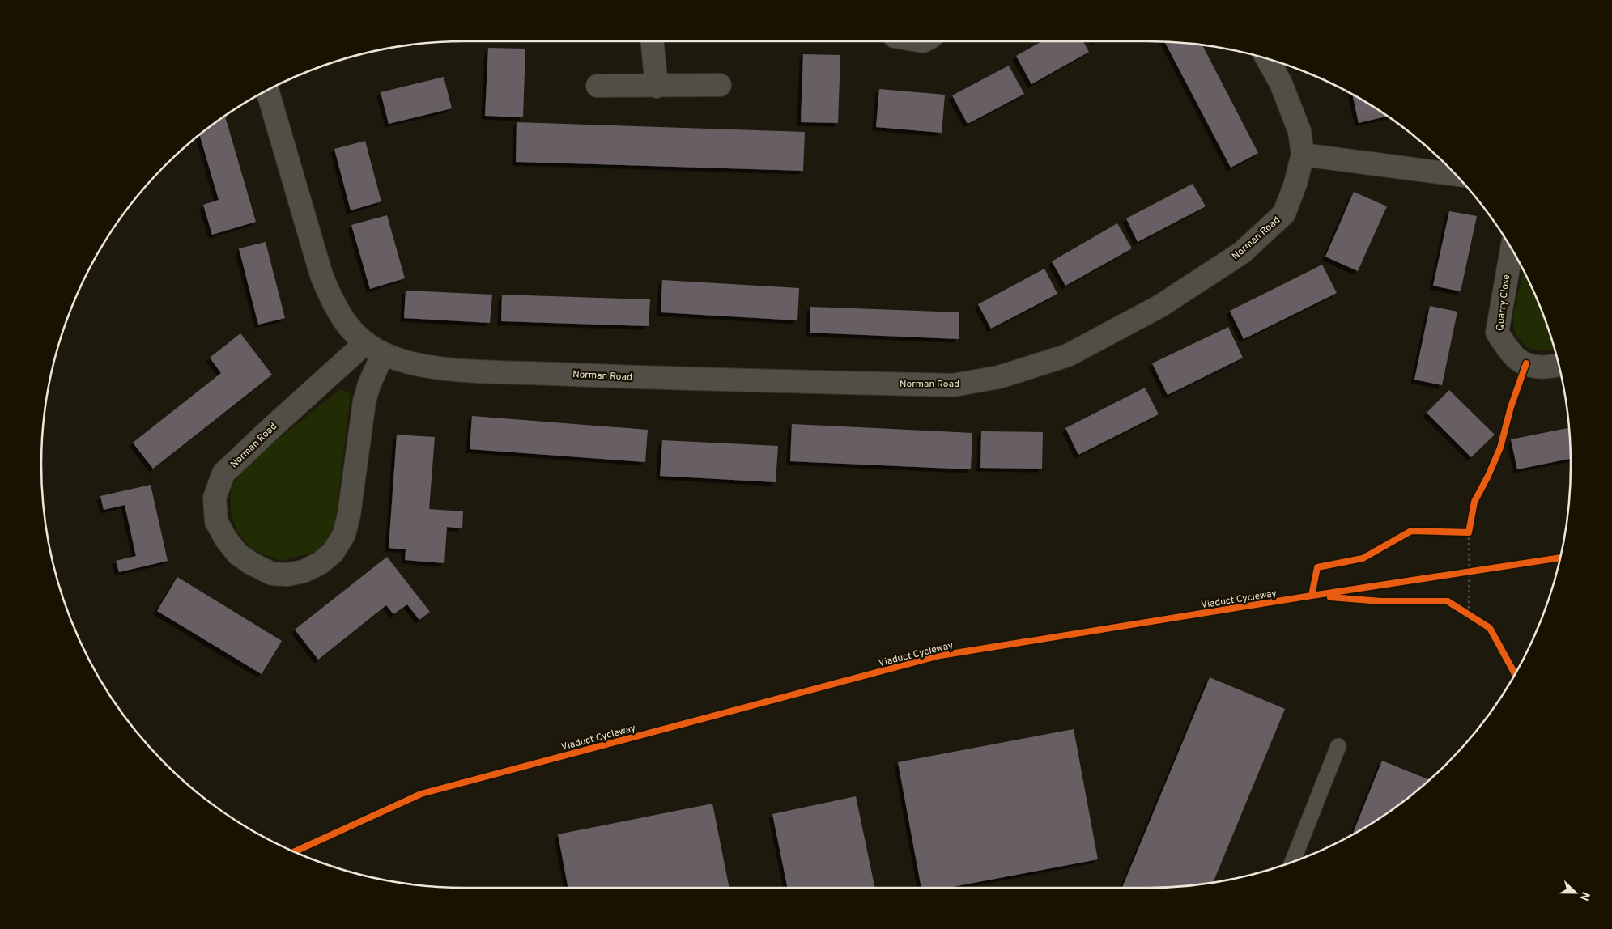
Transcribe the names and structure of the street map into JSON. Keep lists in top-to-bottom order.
{
  "streets": {
    "street": ["Norman Road", "Quarry Close"],
    "cycle path": ["Viaduct Cycleway"]
  },
  "north": "right"
}
